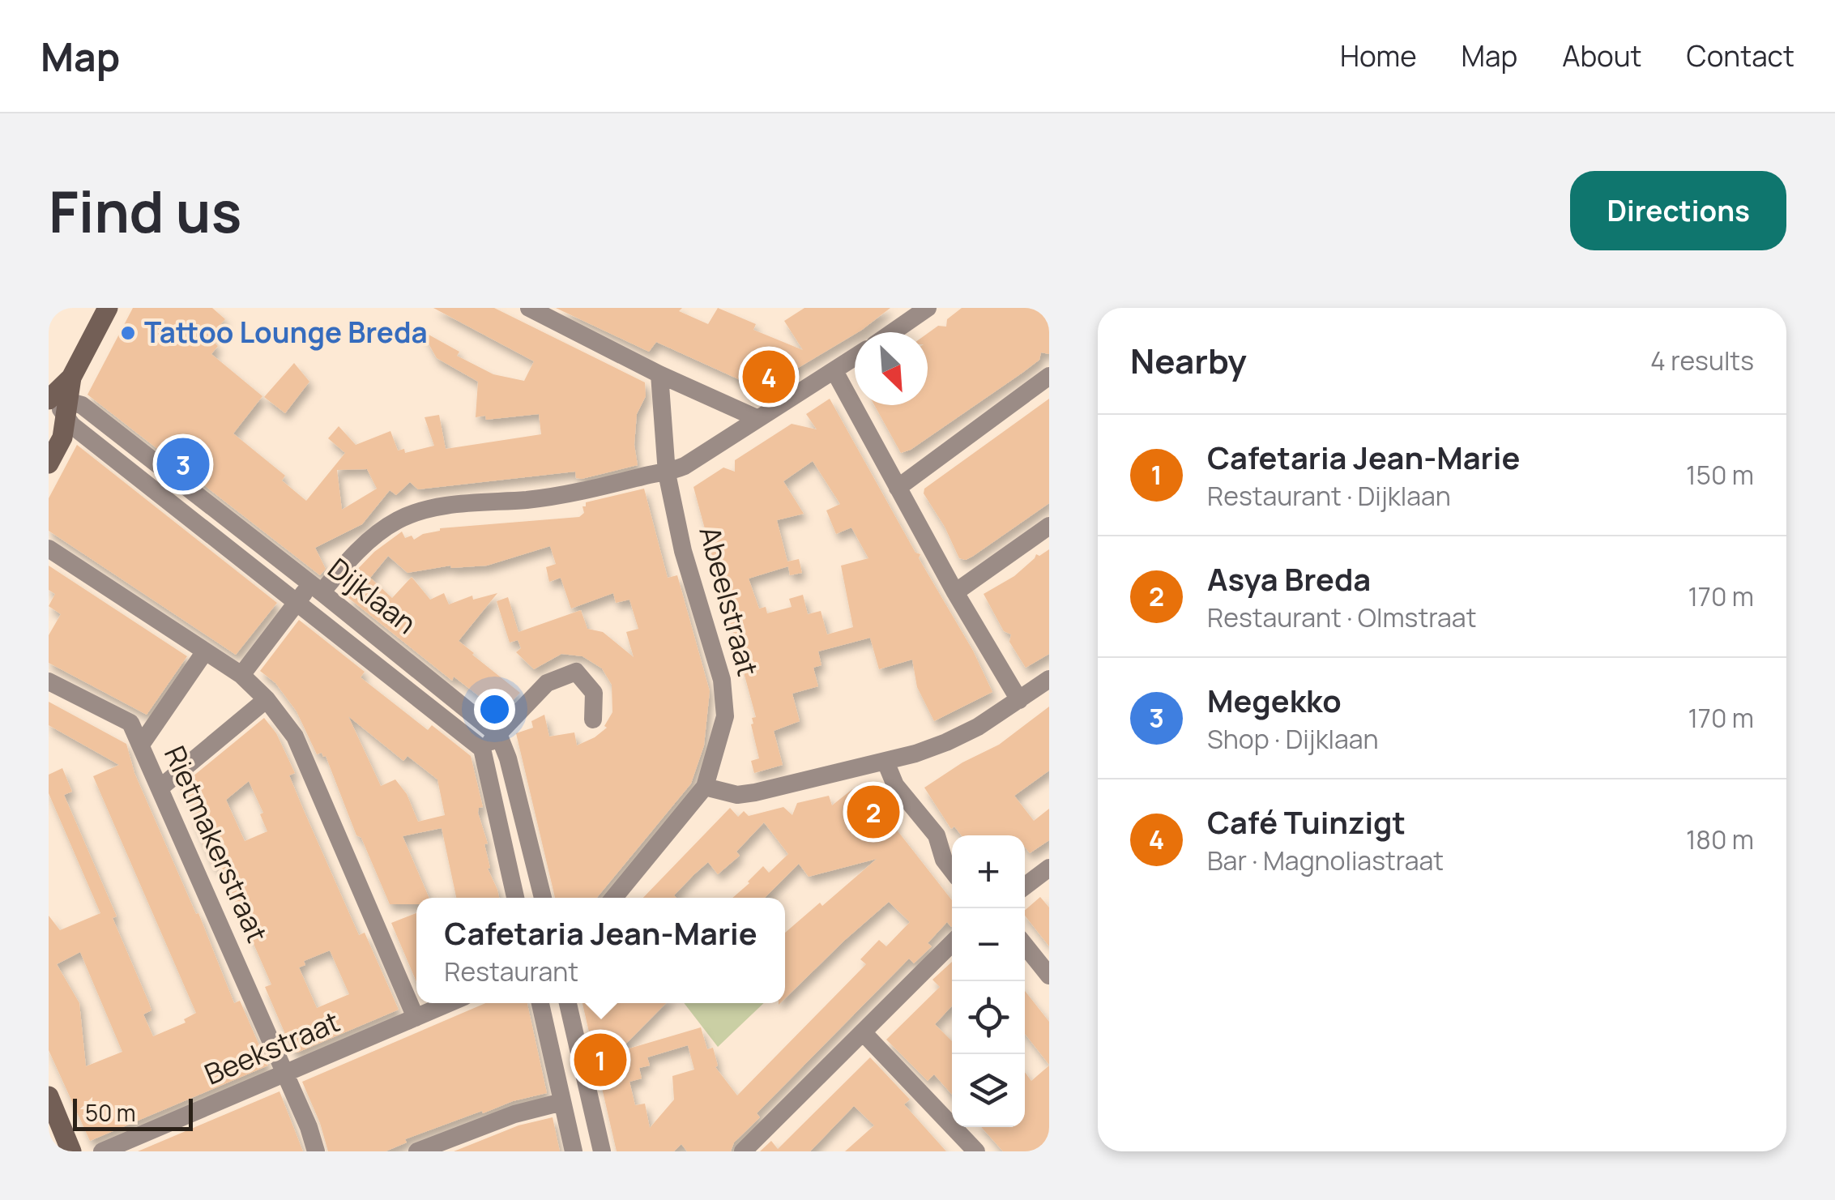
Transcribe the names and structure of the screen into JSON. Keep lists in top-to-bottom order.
{
  "streets": {
    "street": [
      "Dijklaan",
      "Abeelstraat",
      "Rietmakerstraat",
      "Beekstraat"
    ]
  },
  "crossings": [
    ["Rietmakerstraat", "Beekstraat"]
  ],
  "places": ["Tattoo Lounge Breda"],
  "scale_bar": "50 m",
  "north": "bottom right",
  "page": {
    "header": "Map",
    "nav": [
      "Home",
      "Map",
      "About",
      "Contact"
    ],
    "buttons": "Directions",
    "title": "Find us",
    "heading": ["Nearby", "4 results"],
    "pins": [
      "4",
      "3",
      "2",
      "1"
    ],
    "list": [
      {
        "mark": "1",
        "name": "Cafetaria Jean-Marie",
        "note": "Restaurant · Dijklaan",
        "value": "150 m"
      },
      {
        "mark": "2",
        "name": "Asya Breda",
        "note": "Restaurant · Olmstraat",
        "value": "170 m"
      },
      {
        "mark": "3",
        "name": "Megekko",
        "note": "Shop · Dijklaan",
        "value": "170 m"
      },
      {
        "mark": "4",
        "name": "Café Tuinzigt",
        "note": "Bar · Magnoliastraat",
        "value": "180 m"
      }
    ],
    "map_buttons": ["+", "−"],
    "popup": ["Cafetaria Jean-Marie", "Restaurant"],
    "scale": "50 m"
  }
}
